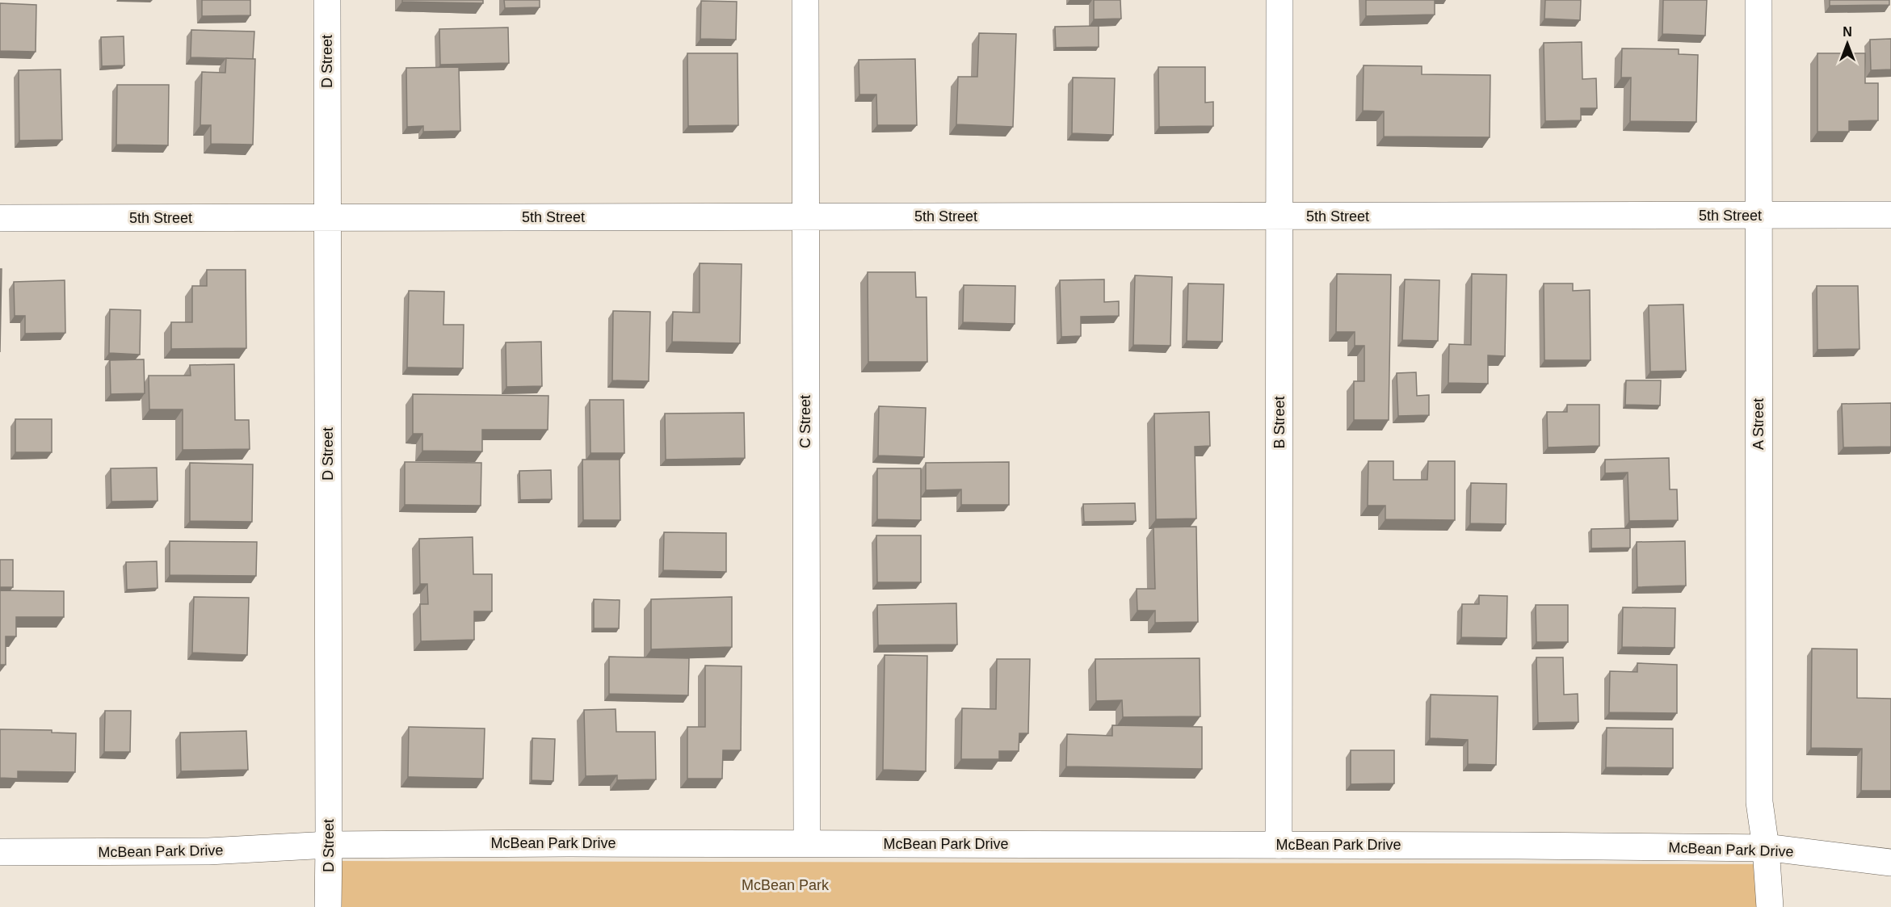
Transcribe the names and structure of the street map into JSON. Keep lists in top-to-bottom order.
{
  "streets": {
    "street": [
      "D Street",
      "5th Street",
      "C Street",
      "B Street",
      "A Street",
      "McBean Park Drive"
    ]
  },
  "crossings": [
    ["D Street", "5th Street"],
    ["D Street", "McBean Park Drive"],
    ["5th Street", "C Street"],
    ["5th Street", "B Street"],
    ["5th Street", "A Street"],
    ["C Street", "McBean Park Drive"],
    ["B Street", "McBean Park Drive"],
    ["A Street", "McBean Park Drive"]
  ],
  "parks": ["McBean Park"],
  "north": "top"
}
